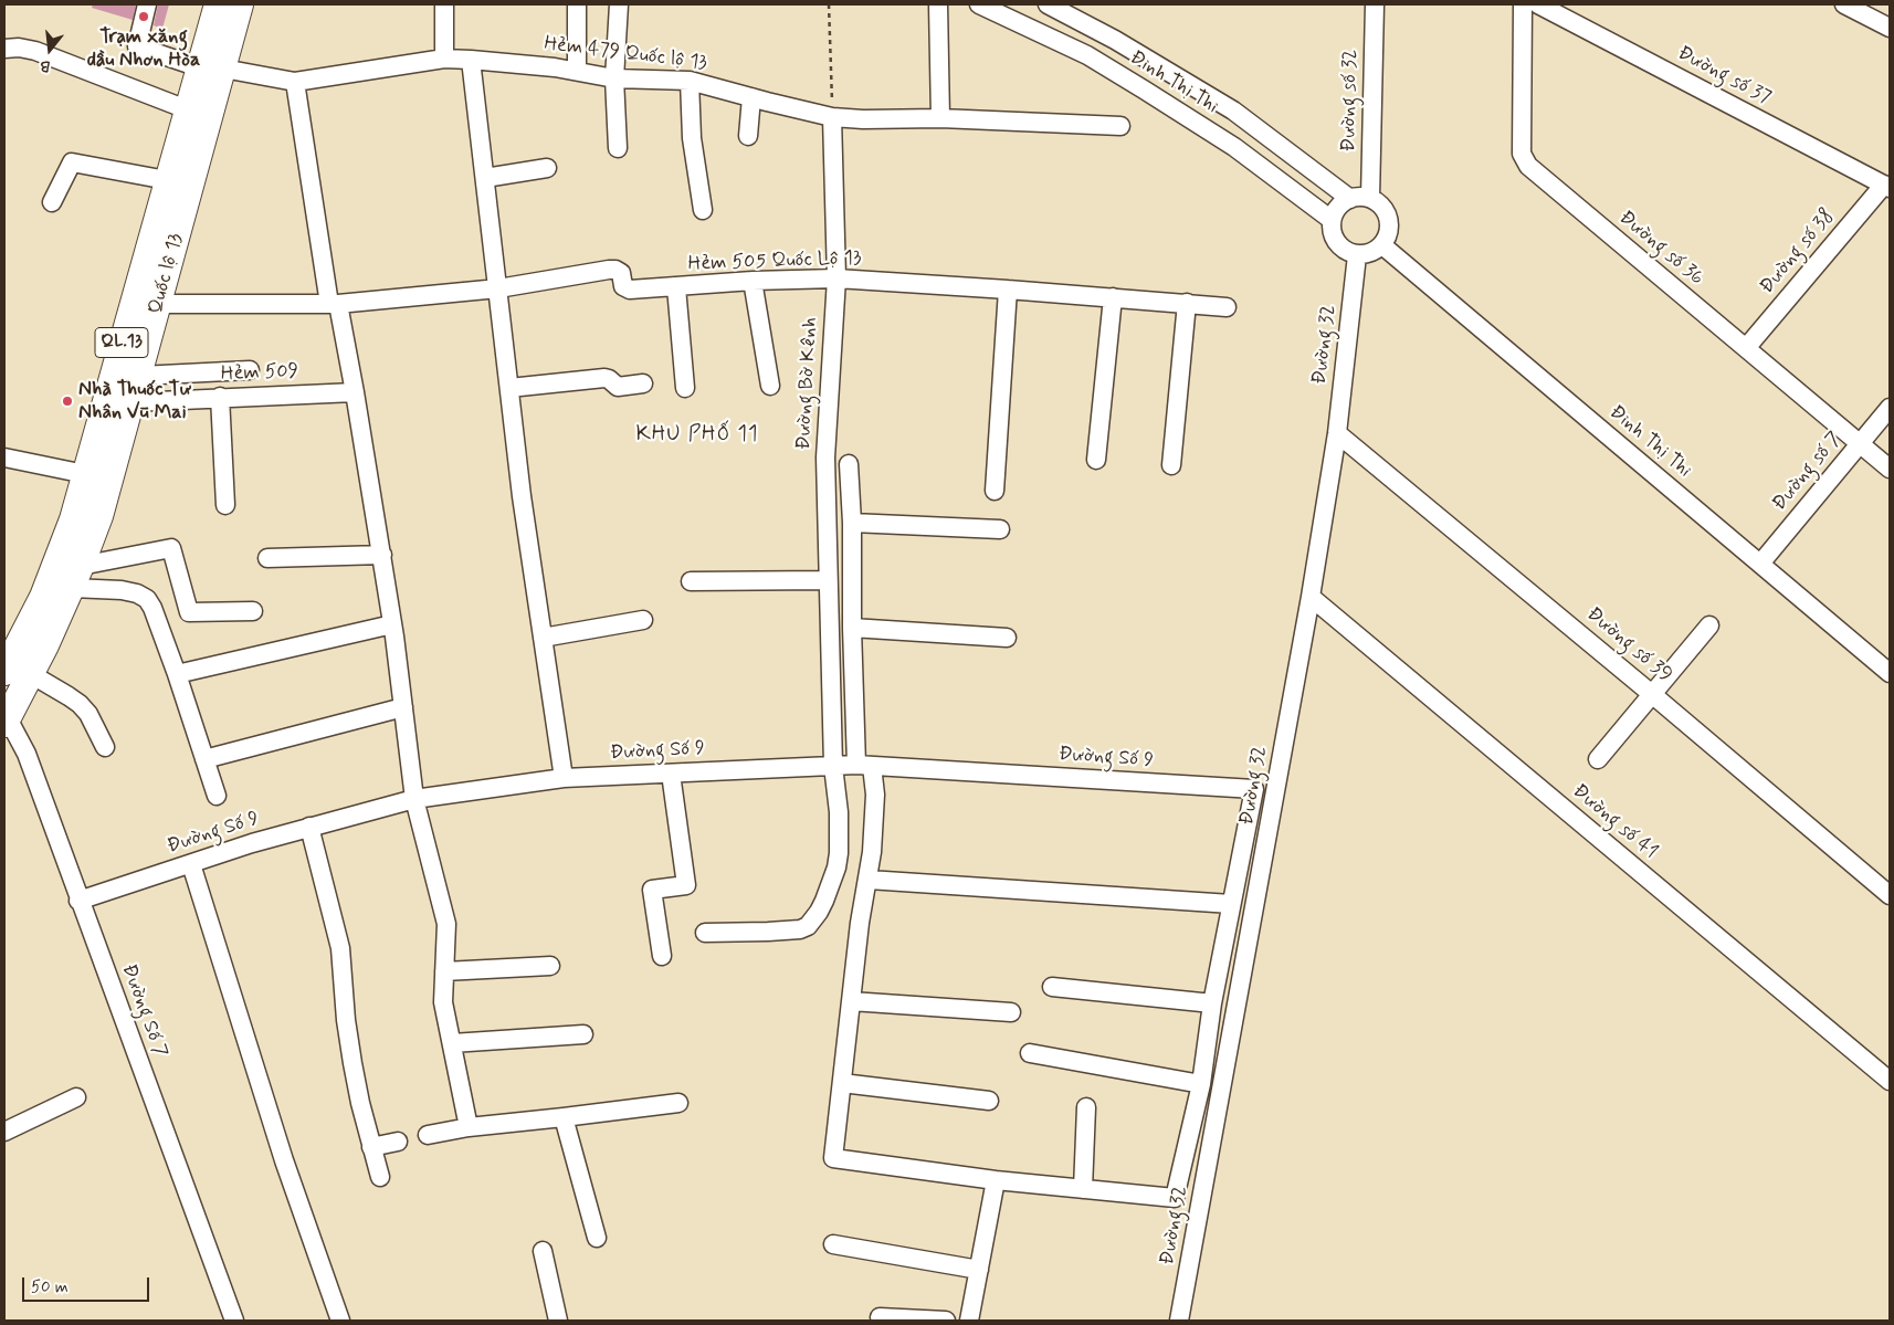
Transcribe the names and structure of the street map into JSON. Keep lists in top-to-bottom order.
{
  "streets": {
    "highway": ["Quốc lộ 13", "QL.13"],
    "street": [
      "Hẻm 479 Quốc lộ 13",
      "Đường số 37",
      "Đinh Thị Thi",
      "Đường số 32",
      "Đường số 36",
      "Đường số 38",
      "Hẻm 505 Quốc Lộ 13",
      "Đường 32",
      "Hẻm 509",
      "Đường Bờ Kênh",
      "Đường số 7",
      "Đường số 39",
      "Đường Số 9",
      "Đường số 41",
      "Đường Số 7"
    ]
  },
  "crossings": [
    ["Hẻm 479 Quốc lộ 13", "Quốc lộ 13"],
    ["Hẻm 479 Quốc lộ 13", "Đường Bờ Kênh"],
    ["Đường số 37", "Đường số 38"],
    ["Đinh Thị Thi", "Đường số 32"],
    ["Đinh Thị Thi", "Đường 32"],
    ["Đinh Thị Thi", "Đường số 7"],
    ["Đường số 32", "Đường 32"],
    ["Đường số 36", "Đường số 38"],
    ["Đường số 36", "Đường số 7"],
    ["Hẻm 505 Quốc Lộ 13", "Quốc lộ 13"],
    ["Hẻm 505 Quốc Lộ 13", "Đường Bờ Kênh"],
    ["Quốc lộ 13", "Hẻm 509"],
    ["Quốc lộ 13", "Đường Số 7"],
    ["Đường 32", "Đường số 39"],
    ["Đường 32", "Đường số 41"],
    ["Đường Bờ Kênh", "Đường Số 9"],
    ["Đường Số 9", "Đường Số 7"]
  ],
  "districts": ["KHU PHỐ 11"],
  "places": ["Trạm xăng dầu Nhơn Hòa", "Nhà Thuốc Tư Nhân Vū Mai"],
  "scale_bar": "50 m",
  "north": "bottom"
}
